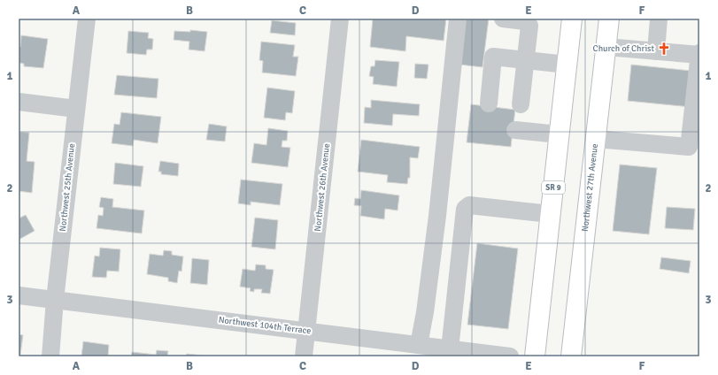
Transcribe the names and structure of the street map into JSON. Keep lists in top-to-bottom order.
{
  "streets": {
    "main road": ["SR 9", "Northwest 27th Avenue"],
    "street": ["Northwest 25th Avenue", "Northwest 26th Avenue", "Northwest 104th Terrace"]
  },
  "crossings": [
    ["Northwest 25th Avenue", "Northwest 104th Terrace"],
    ["Northwest 26th Avenue", "Northwest 104th Terrace"]
  ],
  "places": {
    "church": ["Church of Christ"]
  },
  "grid": {
    "columns": [
      "A",
      "B",
      "C",
      "D",
      "E",
      "F"
    ],
    "rows": ["1", "2", "3"]
  }
}
